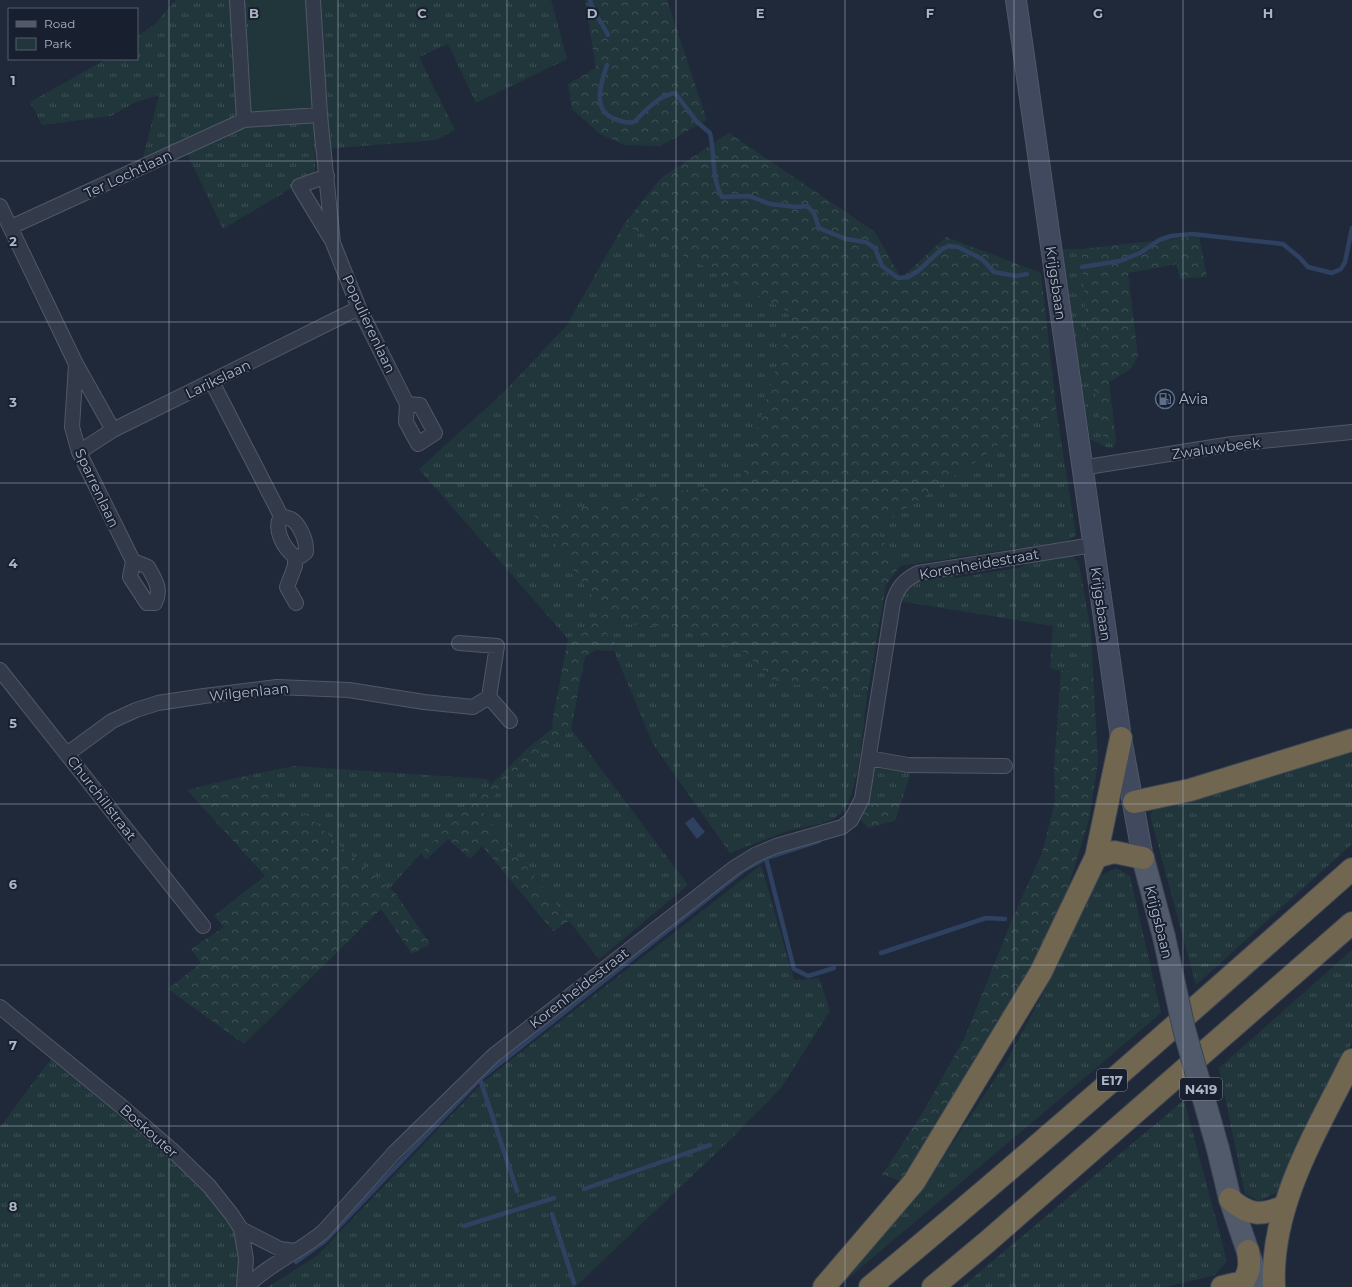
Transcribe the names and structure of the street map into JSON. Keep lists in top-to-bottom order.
{
  "streets": {
    "highway": ["E17"],
    "main road": ["Krijgsbaan", "N419"],
    "street": [
      "Ter Lochtlaan",
      "Populierenlaan",
      "Larikslaan",
      "Zwaluwbeek",
      "Sparrenlaan",
      "Korenheidestraat",
      "Wilgenlaan",
      "Churchillstraat",
      "Boskouter"
    ]
  },
  "crossings": [
    ["Ter Lochtlaan", "Populierenlaan"],
    ["Ter Lochtlaan", "Sparrenlaan"],
    ["Krijgsbaan", "Zwaluwbeek"],
    ["Krijgsbaan", "Korenheidestraat"],
    ["Populierenlaan", "Larikslaan"],
    ["Larikslaan", "Sparrenlaan"],
    ["Korenheidestraat", "Boskouter"],
    ["Wilgenlaan", "Churchillstraat"]
  ],
  "places": {
    "fuel station": ["Avia"]
  },
  "legend": ["Road", "Park"],
  "grid": {
    "columns": [
      "B",
      "C",
      "D",
      "E",
      "F",
      "G",
      "H"
    ],
    "rows": [
      "1",
      "2",
      "3",
      "4",
      "5",
      "6",
      "7",
      "8"
    ]
  }
}
